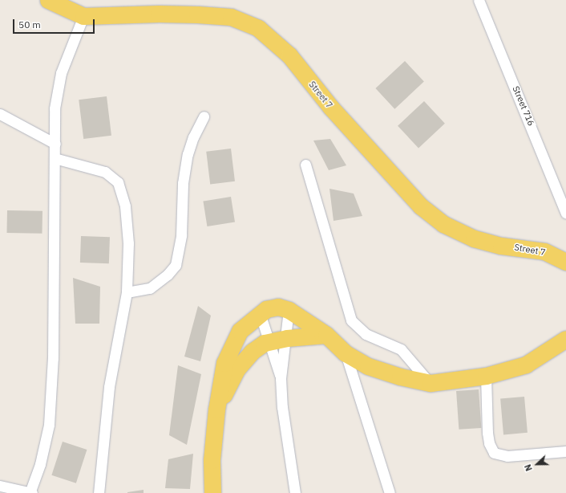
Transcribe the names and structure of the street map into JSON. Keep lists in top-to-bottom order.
{
  "streets": {
    "main road": ["Street 7"],
    "street": ["Street 716"]
  },
  "scale_bar": "50 m",
  "north": "left"
}
